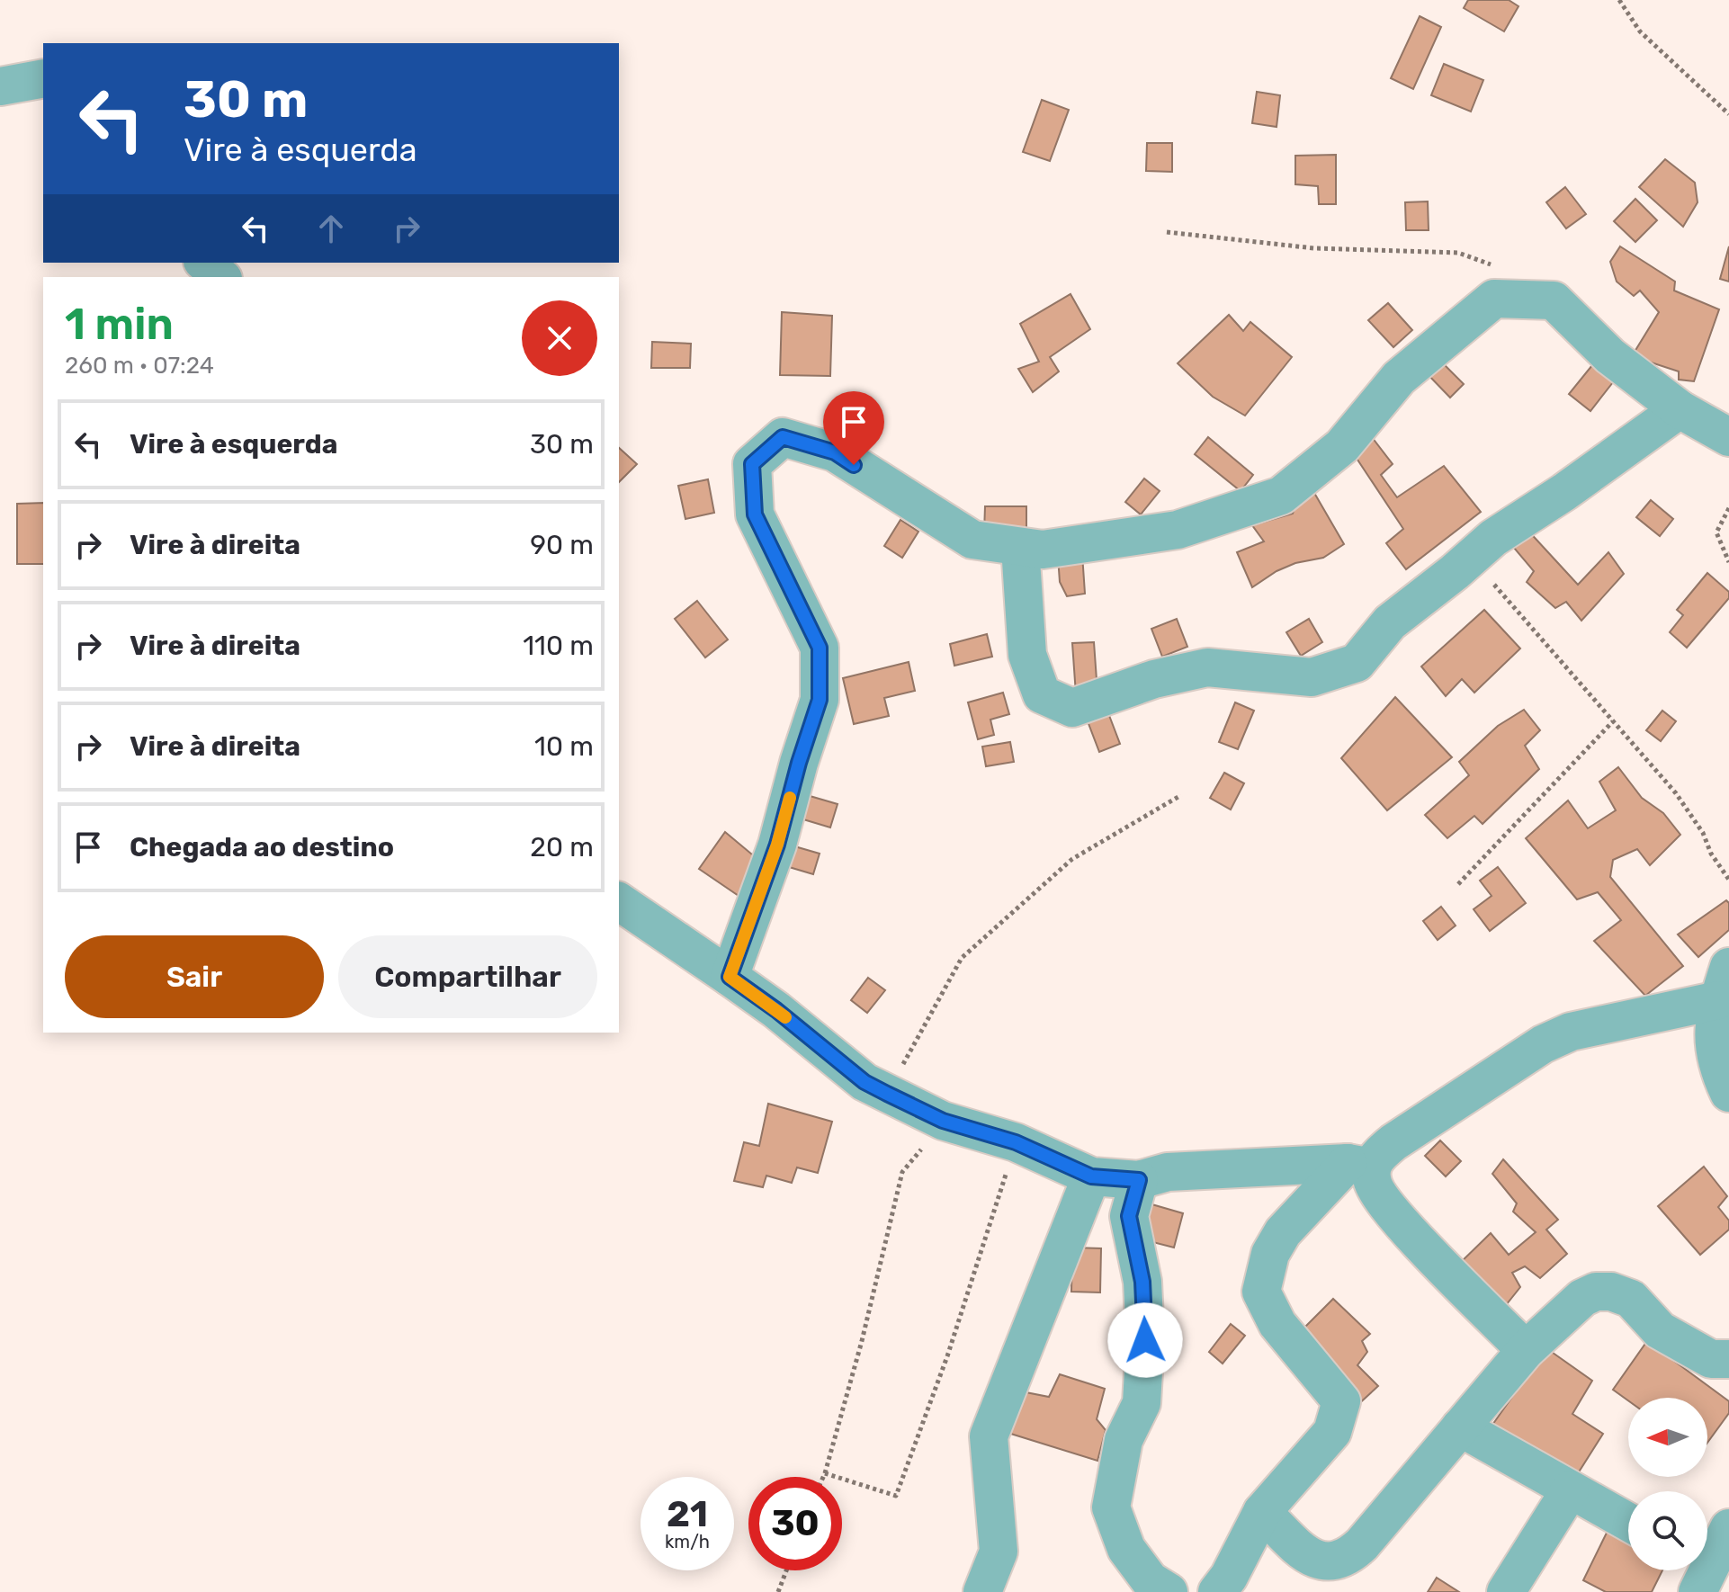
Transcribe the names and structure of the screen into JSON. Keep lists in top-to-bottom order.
{
  "north": "left",
  "page": {
    "turn": ["30 m", "Vire à esquerda"],
    "heading": ["1 min", "260 m · 07:24"],
    "list": [
      {
        "name": "Vire à esquerda",
        "value": "30 m"
      },
      {
        "name": "Vire à direita",
        "value": "90 m"
      },
      {
        "name": "Vire à direita",
        "value": "110 m"
      },
      {
        "name": "Vire à direita",
        "value": "10 m"
      },
      {
        "name": "Chegada ao destino",
        "value": "20 m"
      }
    ],
    "buttons": ["Sair", "Compartilhar"],
    "speed": "21 km/h",
    "limit": "30"
  }
}
